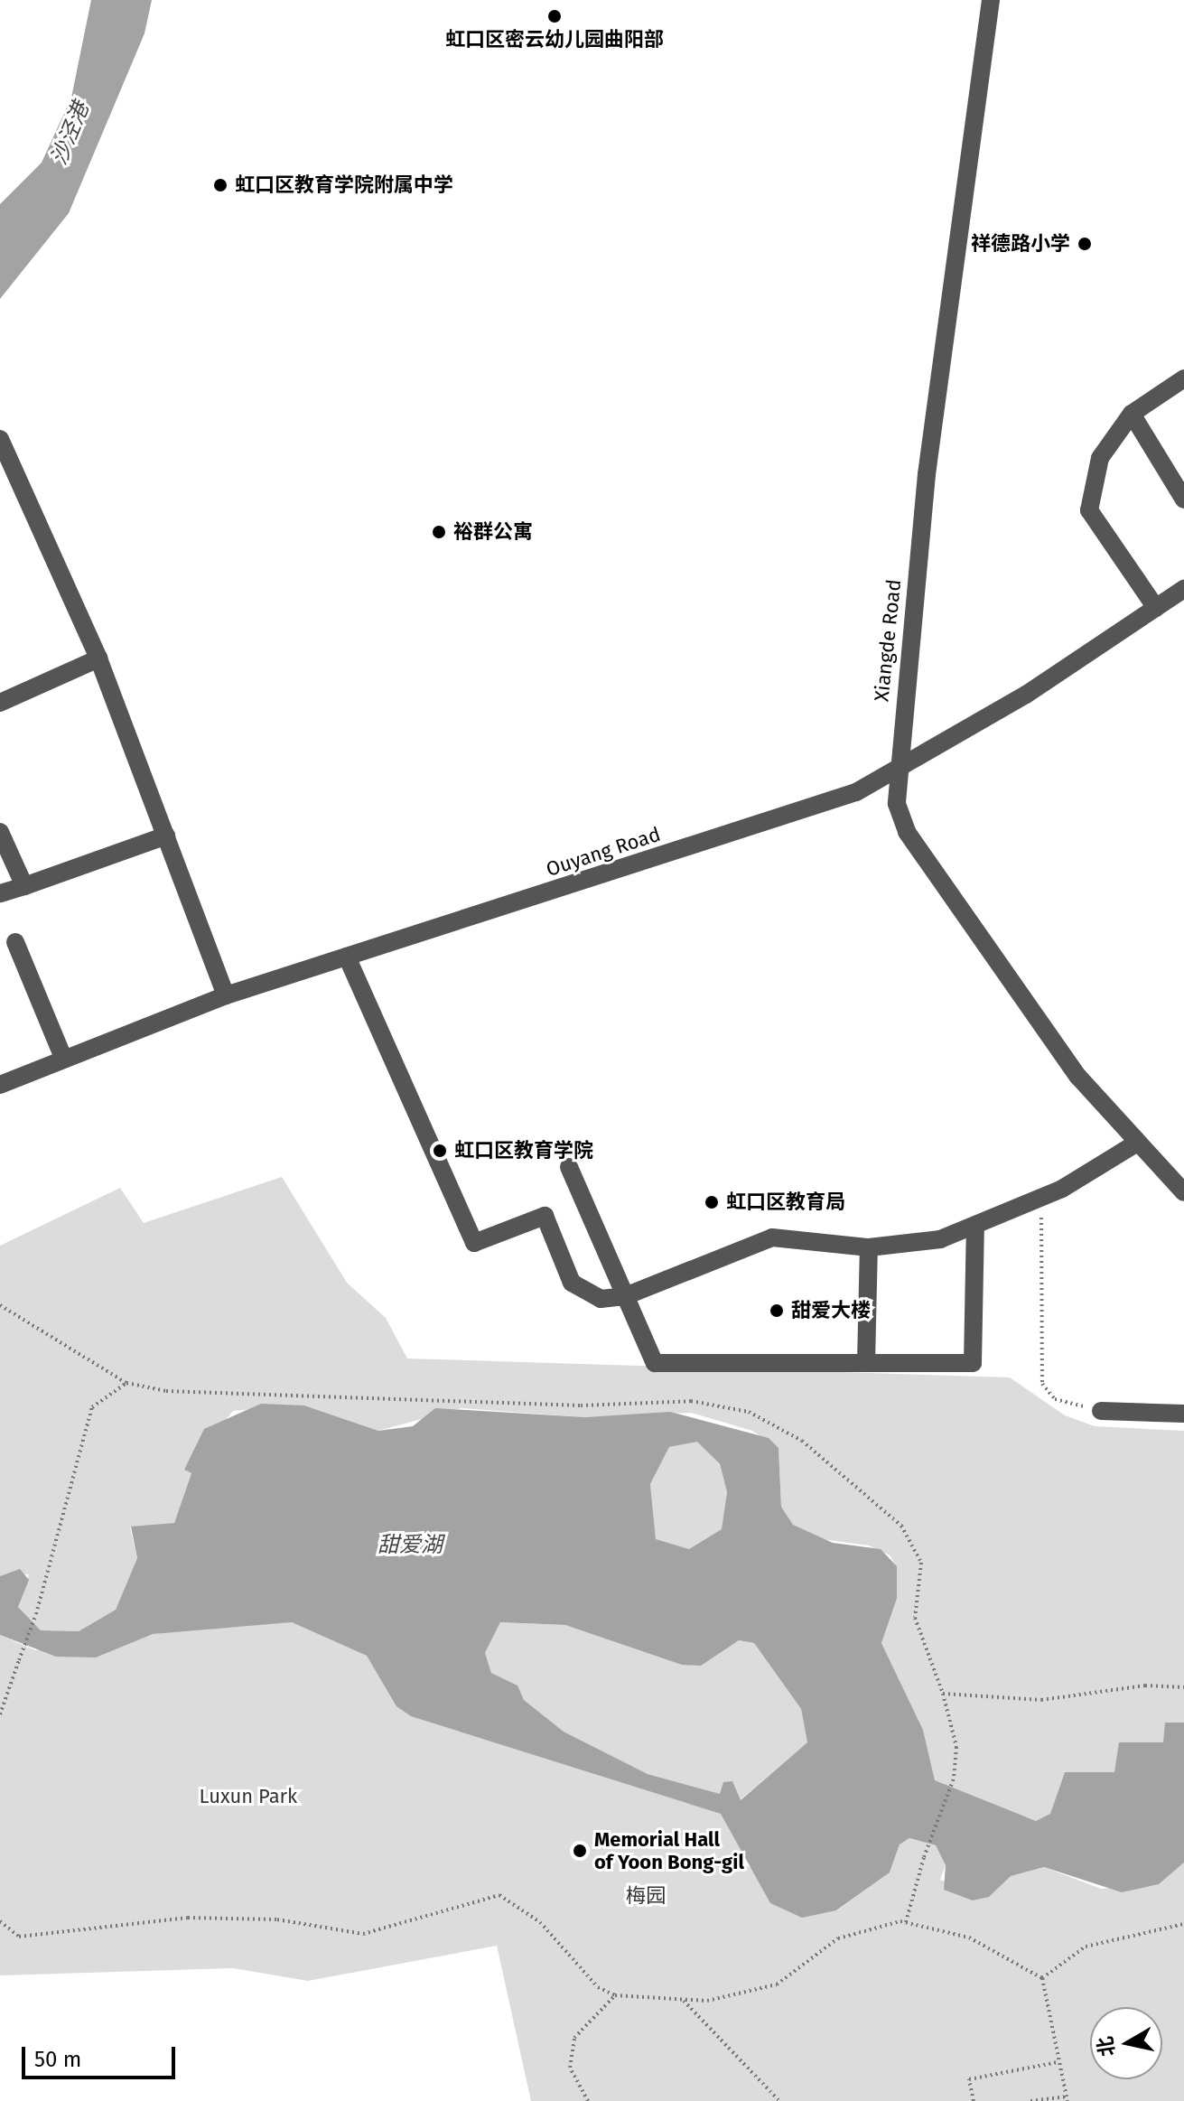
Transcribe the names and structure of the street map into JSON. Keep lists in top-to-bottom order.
{
  "streets": {
    "street": ["Xiangde Road", "Ouyang Road"]
  },
  "crossings": [
    ["Xiangde Road", "Ouyang Road"]
  ],
  "water": ["沙泾港", "甜爱湖"],
  "parks": ["Luxun Park", "梅园"],
  "places": [
    "虹口区密云幼儿园曲阳部",
    "虹口区教育学院附属中学",
    "祥德路小学",
    "裕群公寓",
    "虹口区教育学院",
    "虹口区教育局",
    "甜爱大楼",
    "Memorial Hall of Yoon Bong-gil"
  ],
  "scale_bar": "50 m",
  "north": "left"
}
